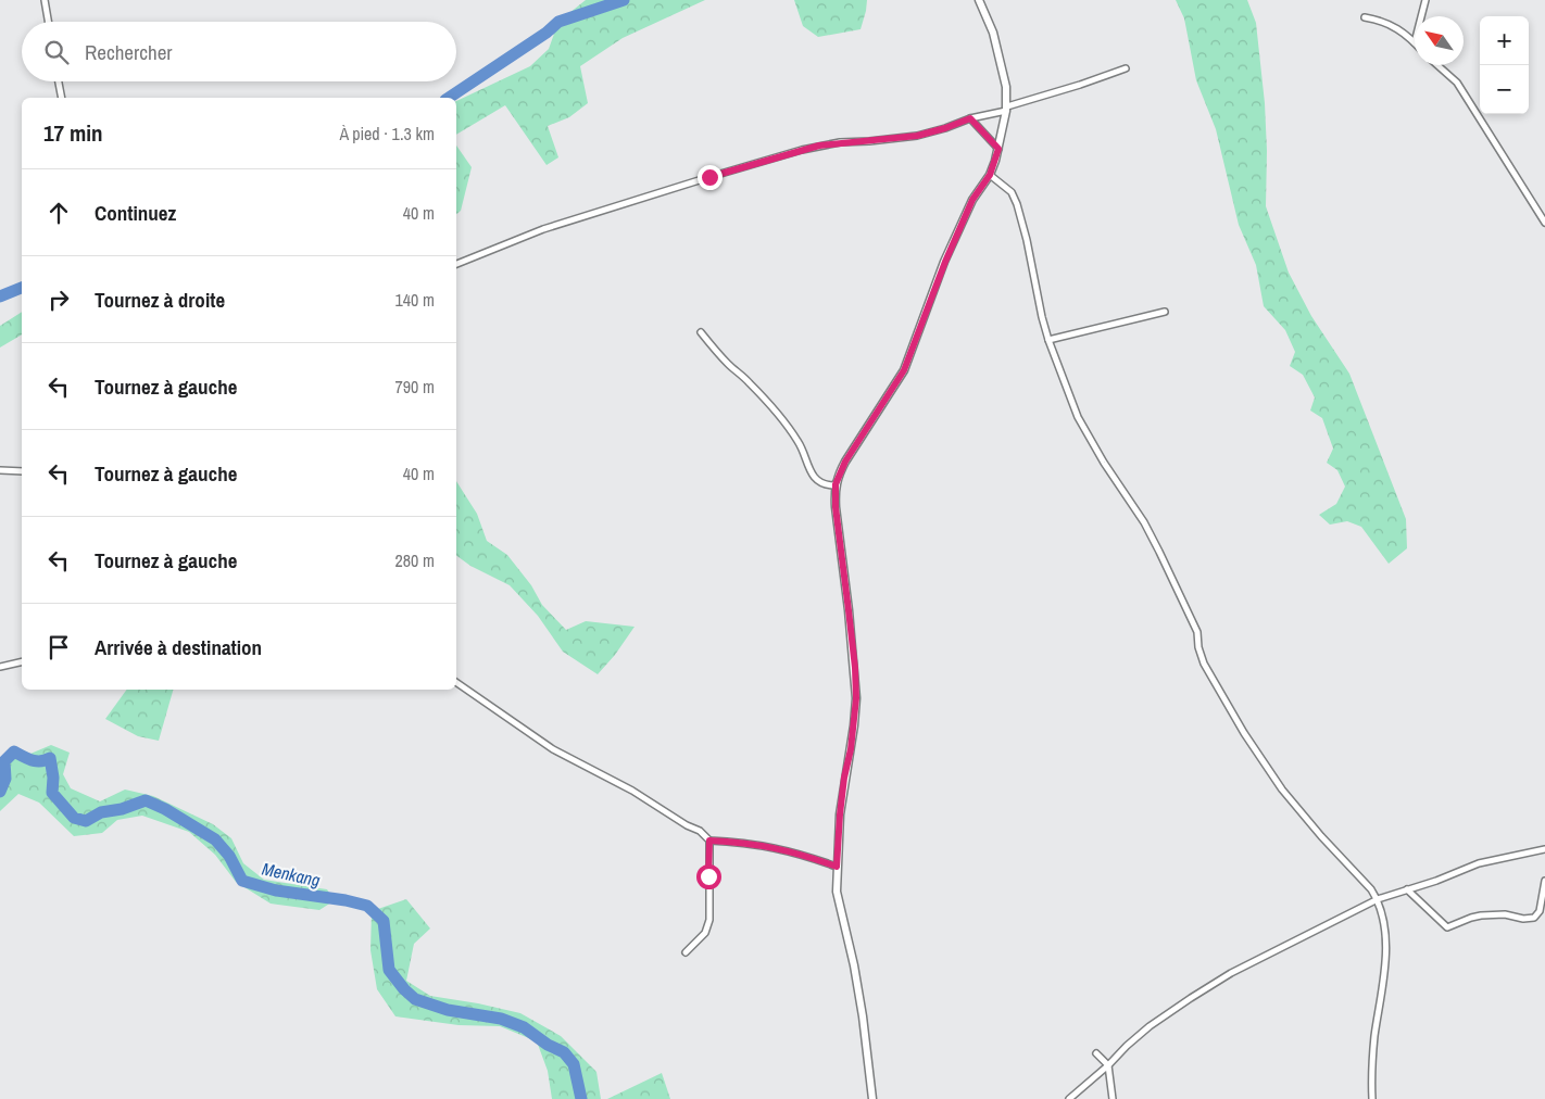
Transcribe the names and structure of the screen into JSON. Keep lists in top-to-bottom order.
{
  "water": ["Menkang"],
  "north": "top left",
  "page": {
    "map_buttons": ["+", "−"],
    "search": "Rechercher",
    "heading": ["17 min", "À pied · 1.3 km"],
    "list": [
      ["Continuez", "40 m"],
      ["Tournez à droite", "140 m"],
      ["Tournez à gauche", "790 m"],
      ["Tournez à gauche", "40 m"],
      ["Tournez à gauche", "280 m"],
      "Arrivée à destination"
    ]
  }
}
